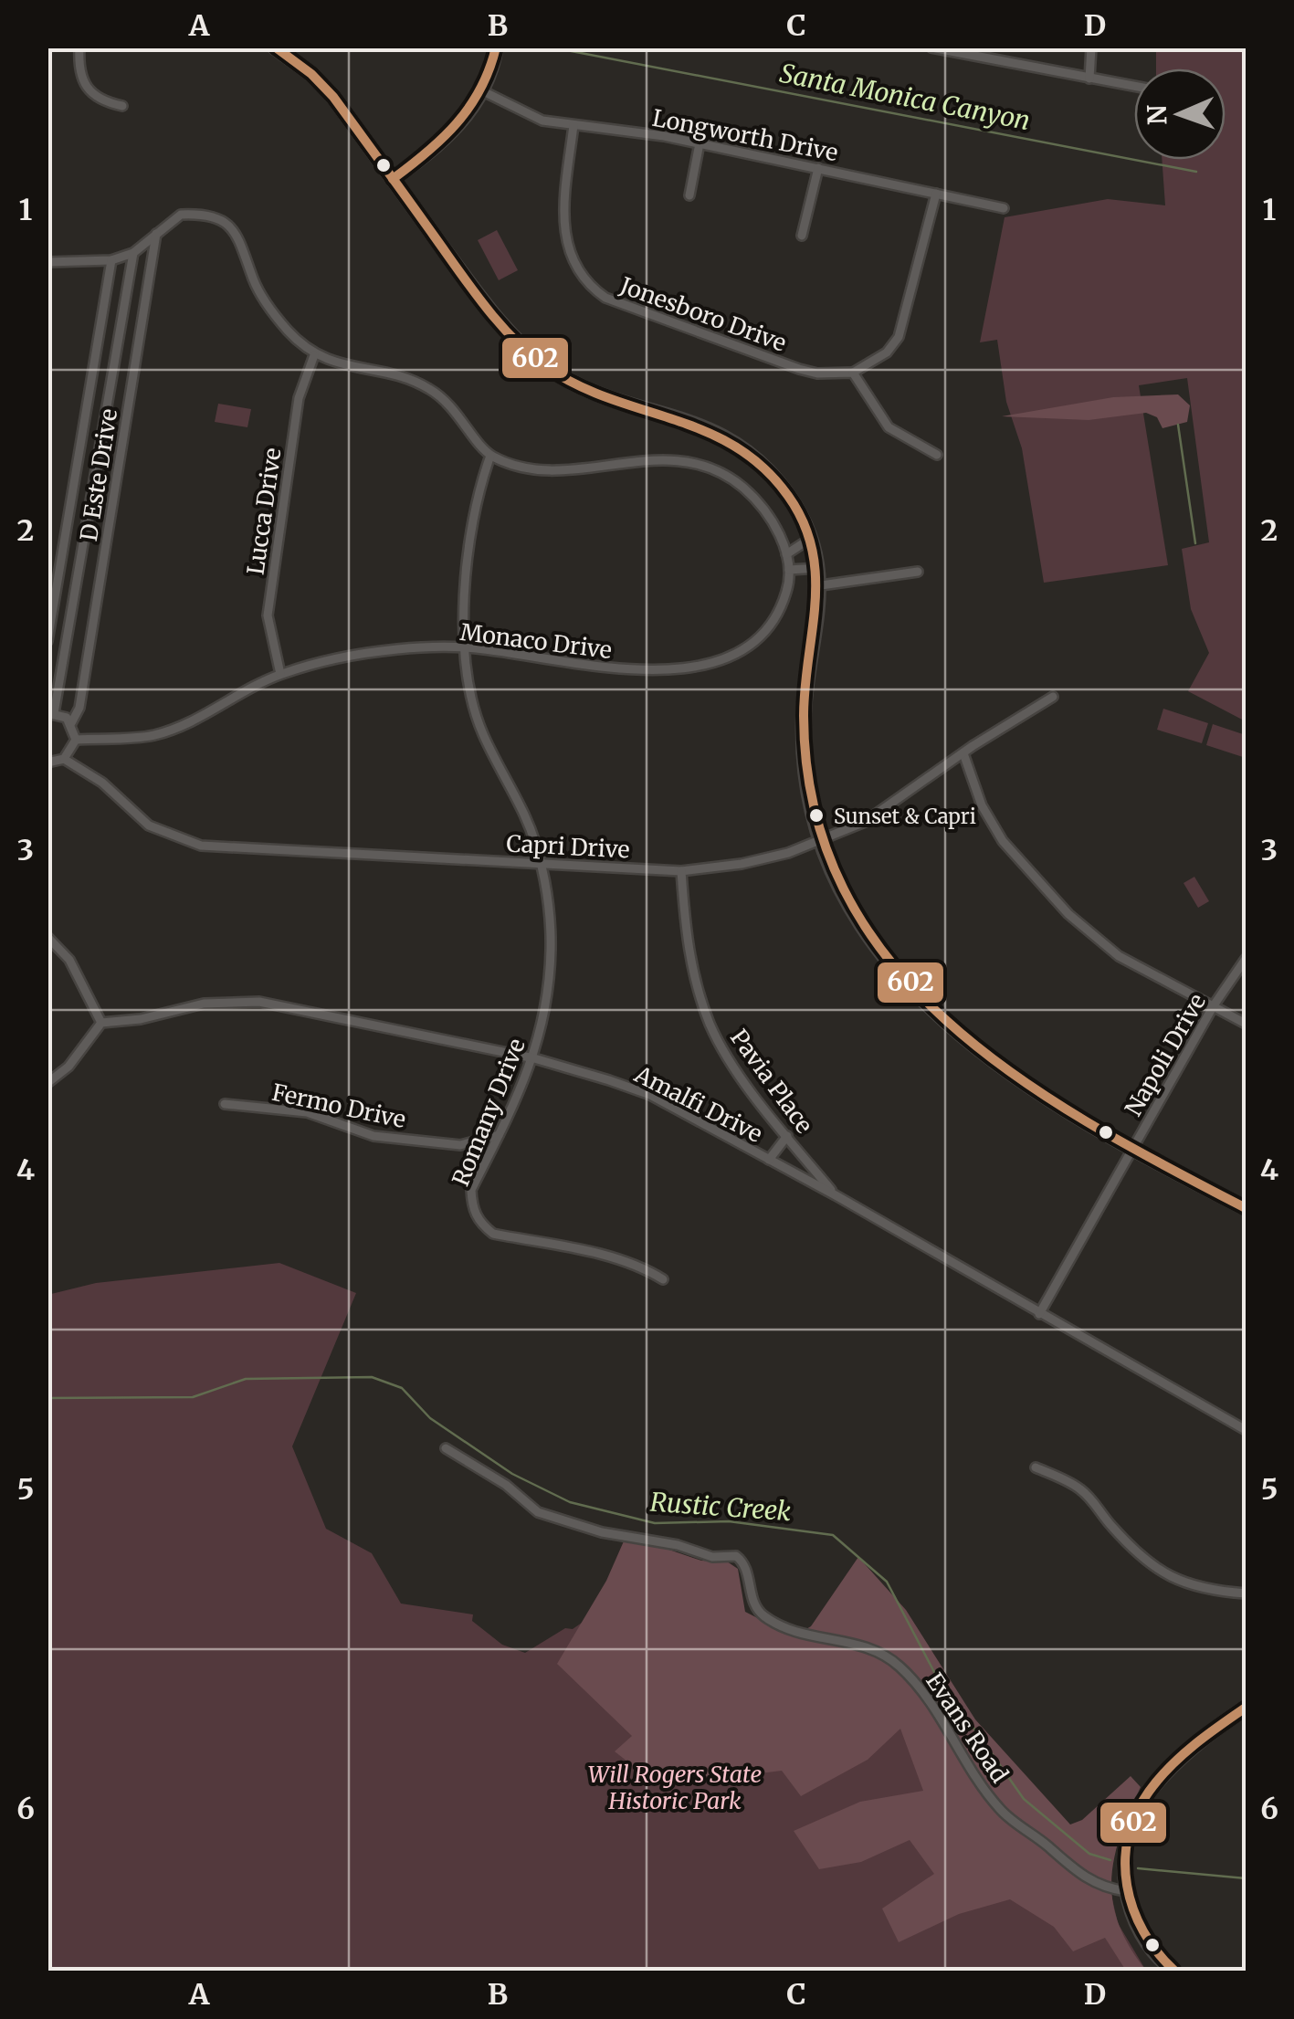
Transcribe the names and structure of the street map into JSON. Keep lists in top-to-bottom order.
{
  "streets": {
    "street": [
      "Longworth Drive",
      "Jonesboro Drive",
      "D Este Drive",
      "Lucca Drive",
      "Monaco Drive",
      "Capri Drive",
      "Napoli Drive",
      "Pavia Place",
      "Amalfi Drive",
      "Fermo Drive",
      "Romany Drive",
      "Evans Road"
    ]
  },
  "crossings": [
    ["Longworth Drive", "Jonesboro Drive"],
    ["Lucca Drive", "Monaco Drive"],
    ["Monaco Drive", "Romany Drive"],
    ["Capri Drive", "Pavia Place"],
    ["Capri Drive", "Romany Drive"],
    ["Napoli Drive", "Amalfi Drive"],
    ["Pavia Place", "Amalfi Drive"],
    ["Amalfi Drive", "Romany Drive"],
    ["Fermo Drive", "Romany Drive"]
  ],
  "water": ["Santa Monica Canyon", "Rustic Creek"],
  "parks": ["Will Rogers State Historic Park"],
  "places": ["Sunset & Capri"],
  "lines": ["transit line 602"],
  "north": "left",
  "grid": {
    "columns": [
      "A",
      "B",
      "C",
      "D"
    ],
    "rows": [
      "1",
      "2",
      "3",
      "4",
      "5",
      "6"
    ]
  }
}
